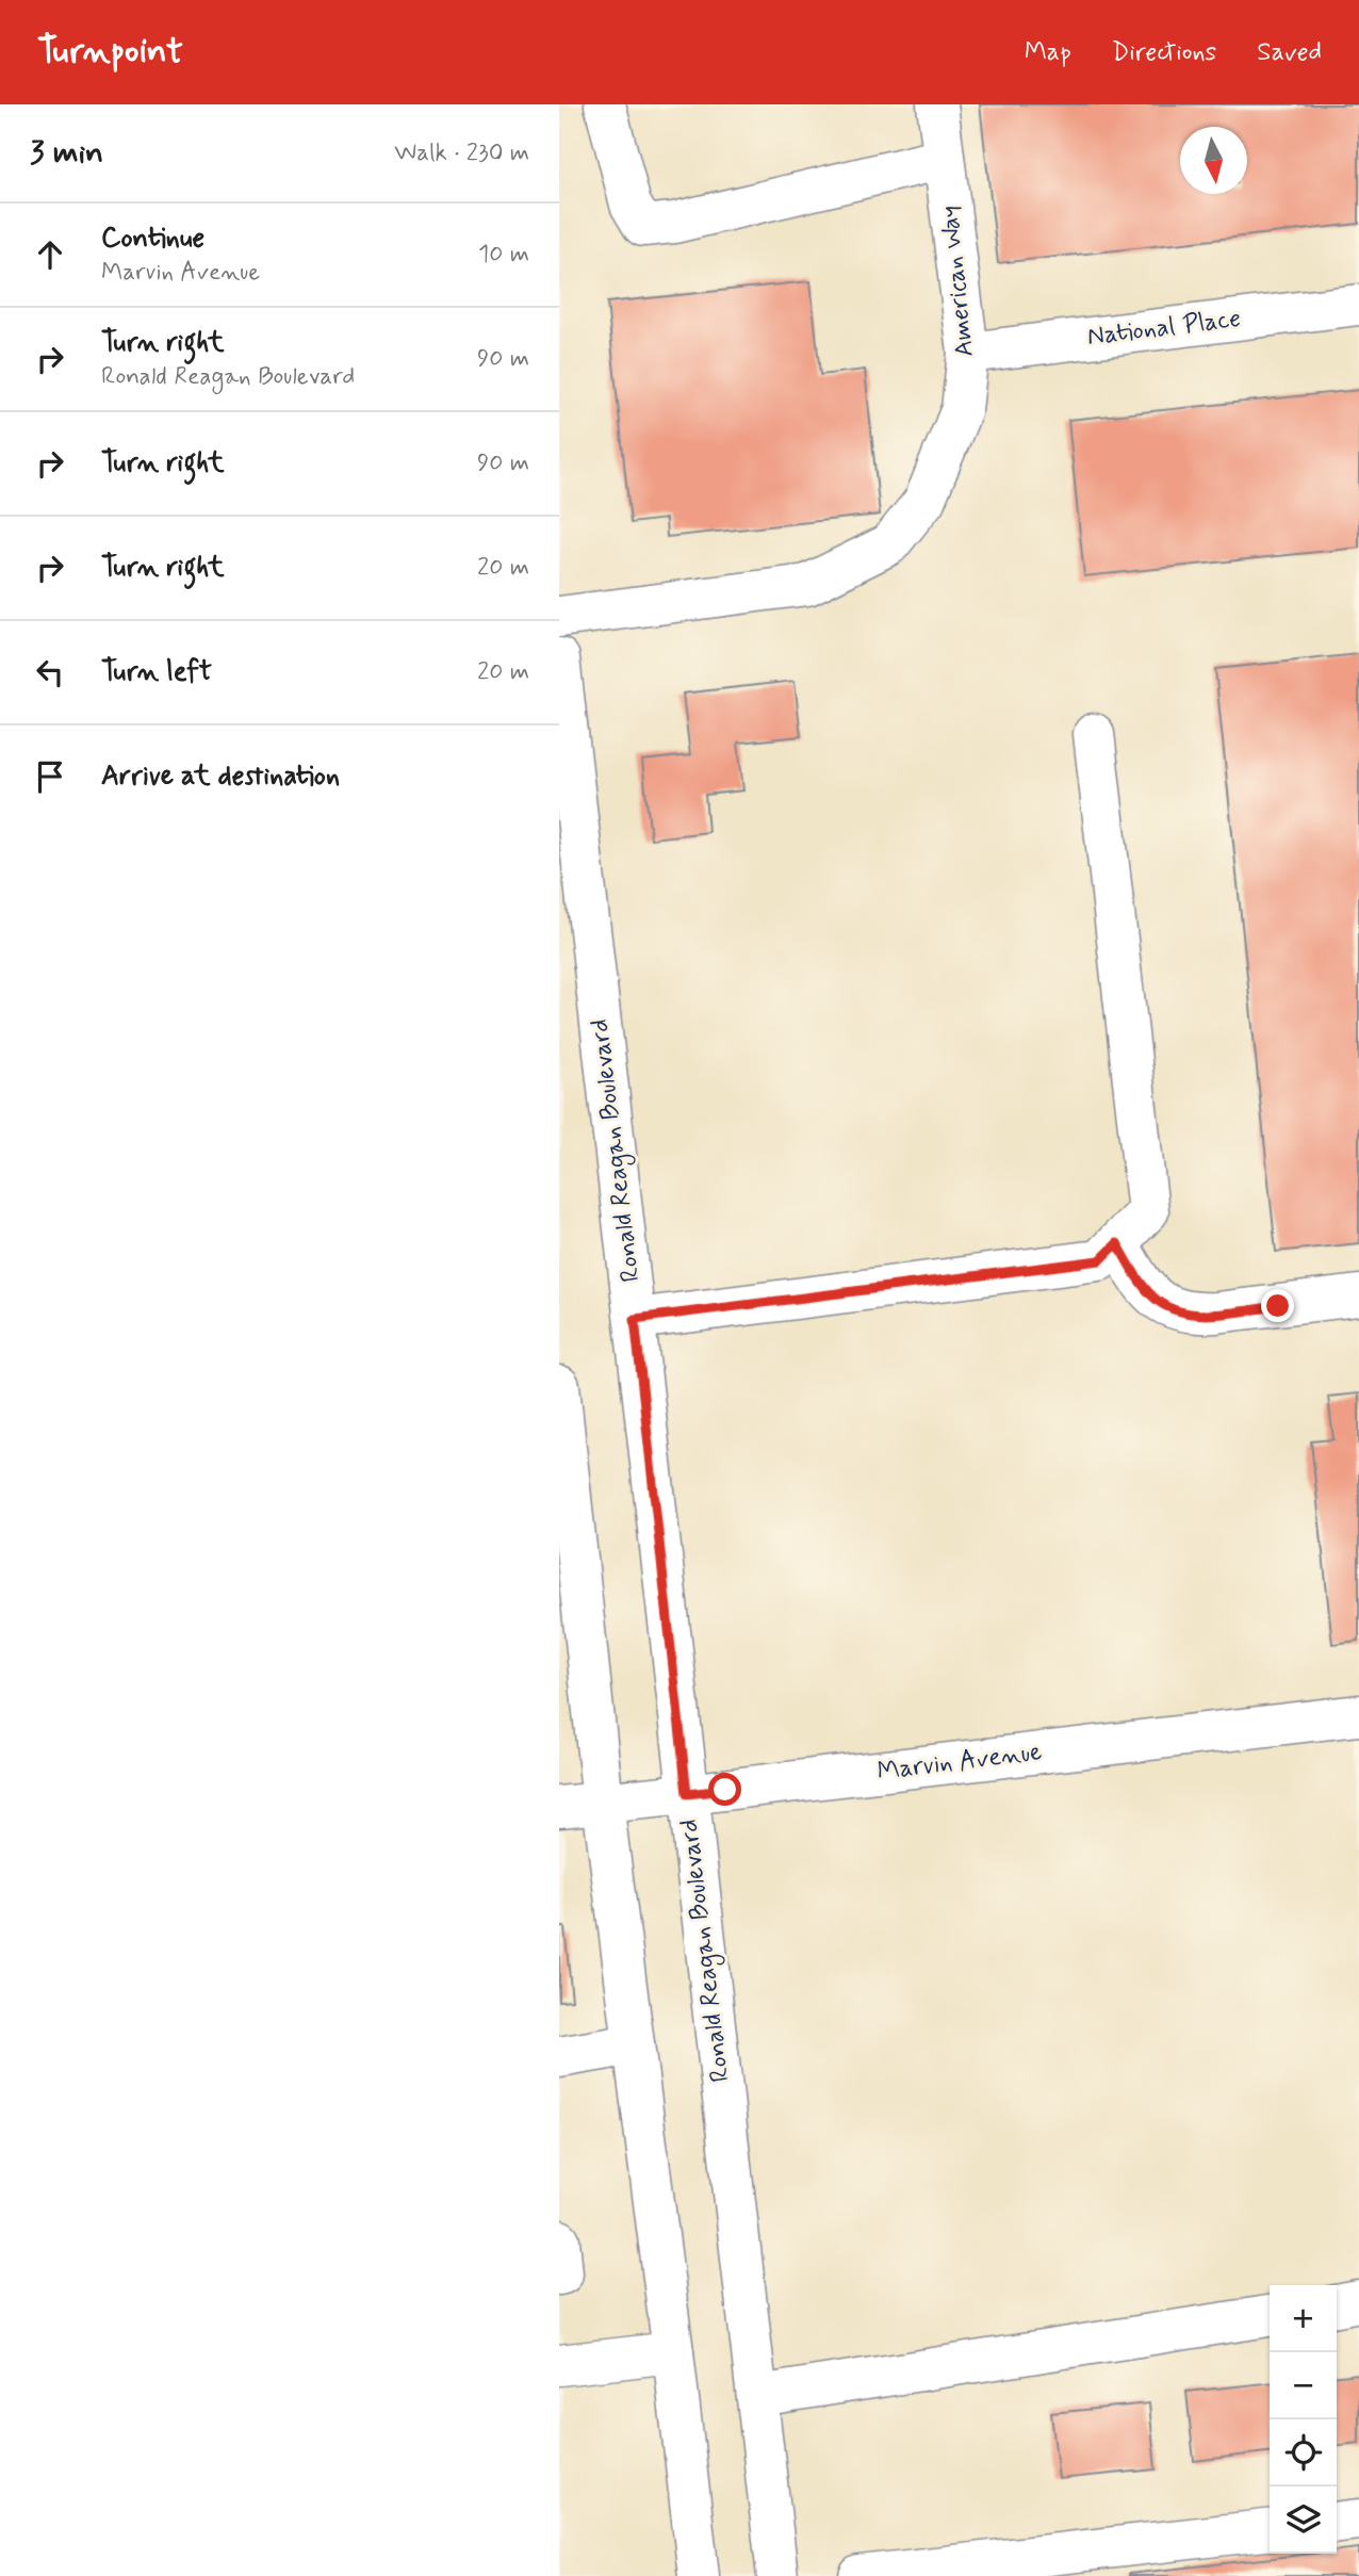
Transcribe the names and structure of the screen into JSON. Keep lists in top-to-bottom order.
{
  "streets": {
    "main road": [
      "American Way",
      "National Place",
      "Ronald Reagan Boulevard",
      "Marvin Avenue"
    ]
  },
  "crossings": [
    ["American Way", "National Place"],
    ["Ronald Reagan Boulevard", "Marvin Avenue"]
  ],
  "north": "bottom",
  "page": {
    "header": "Turnpoint",
    "nav": ["Map", "Directions", "Saved"],
    "heading": ["3 min", "Walk · 230 m"],
    "list": [
      ["Continue", "Marvin Avenue", "10 m"],
      ["Turn right", "Ronald Reagan Boulevard", "90 m"],
      ["Turn right", "90 m"],
      ["Turn right", "20 m"],
      ["Turn left", "20 m"],
      "Arrive at destination"
    ],
    "map_buttons": ["+", "−"]
  }
}
